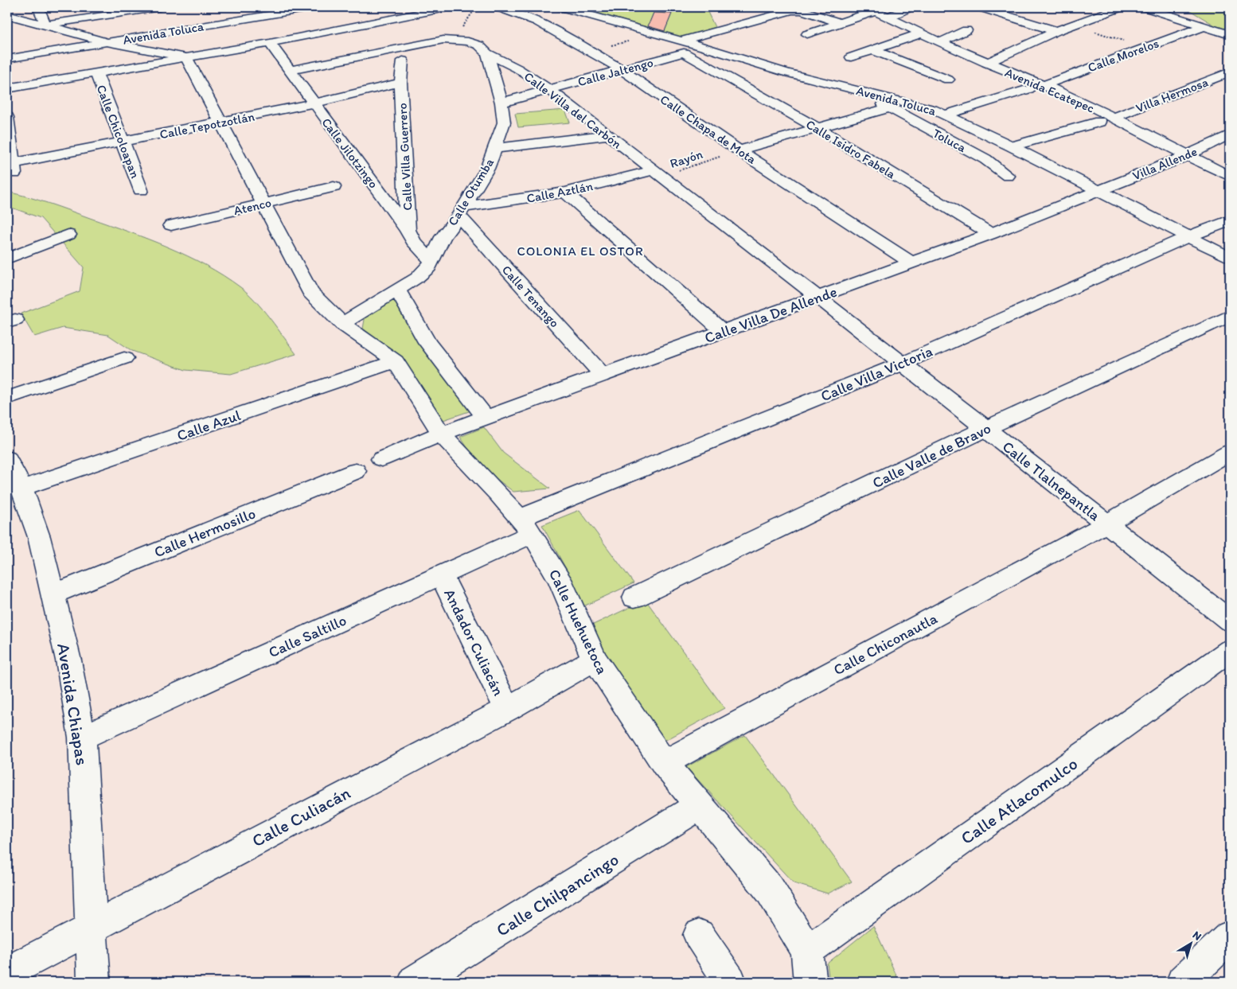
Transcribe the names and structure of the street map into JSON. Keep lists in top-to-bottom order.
{
  "streets": {
    "street": [
      "Avenida Toluca",
      "Calle Morelos",
      "Calle Jaltengo",
      "Avenida Ecatepec",
      "Villa Hermosa",
      "Calle Villa del Carbón",
      "Calle Tepotzotlán",
      "Calle Chapa de Mota",
      "Calle Chicoloapan",
      "Toluca",
      "Calle Isidro Fabela",
      "Calle Jilotzingo",
      "Calle Villa Guerrero",
      "Villa Allende",
      "Calle Otumba",
      "Calle Aztlán",
      "Atenco",
      "Calle Tenango",
      "Calle Villa De Allende",
      "Calle Villa Victoria",
      "Calle Azul",
      "Calle Valle de Bravo",
      "Calle Tlalnepantla",
      "Calle Hermosillo",
      "Calle Huehuetoca",
      "Calle Saltillo",
      "Andador Culiacán",
      "Calle Chiconautla",
      "Avenida Chiapas",
      "Calle Atlacomulco",
      "Calle Culiacán",
      "Calle Chilpancingo"
    ],
    "path": ["Rayón"]
  },
  "crossings": [
    ["Avenida Toluca", "Calle Jaltengo"],
    ["Avenida Toluca", "Toluca"],
    ["Avenida Toluca", "Calle Isidro Fabela"],
    ["Avenida Toluca", "Villa Allende"],
    ["Avenida Toluca", "Calle Villa De Allende"],
    ["Avenida Toluca", "Calle Villa Victoria"],
    ["Calle Morelos", "Avenida Ecatepec"],
    ["Calle Jaltengo", "Calle Villa del Carbón"],
    ["Calle Jaltengo", "Calle Chapa de Mota"],
    ["Calle Jaltengo", "Calle Isidro Fabela"],
    ["Calle Jaltengo", "Calle Otumba"],
    ["Avenida Ecatepec", "Villa Hermosa"],
    ["Avenida Ecatepec", "Villa Allende"],
    ["Calle Villa del Carbón", "Calle Jilotzingo"],
    ["Calle Villa del Carbón", "Rayón"],
    ["Calle Villa del Carbón", "Calle Otumba"],
    ["Calle Villa del Carbón", "Calle Aztlán"],
    ["Calle Villa del Carbón", "Calle Villa De Allende"],
    ["Calle Villa del Carbón", "Calle Tlalnepantla"],
    ["Calle Tepotzotlán", "Calle Chicoloapan"],
    ["Calle Tepotzotlán", "Calle Jilotzingo"],
    ["Calle Tepotzotlán", "Calle Villa Guerrero"],
    ["Calle Chapa de Mota", "Rayón"],
    ["Calle Chapa de Mota", "Calle Villa De Allende"],
    ["Calle Isidro Fabela", "Calle Villa De Allende"],
    ["Calle Jilotzingo", "Calle Villa Guerrero"],
    ["Calle Jilotzingo", "Calle Otumba"],
    ["Calle Villa Guerrero", "Calle Otumba"],
    ["Rayón", "Calle Aztlán"],
    ["Villa Allende", "Calle Villa De Allende"],
    ["Calle Otumba", "Calle Aztlán"],
    ["Calle Otumba", "Calle Tenango"],
    ["Calle Otumba", "Calle Huehuetoca"],
    ["Calle Aztlán", "Calle Tenango"],
    ["Atenco", "Calle Huehuetoca"],
    ["Calle Tenango", "Calle Villa De Allende"],
    ["Calle Villa De Allende", "Calle Tlalnepantla"],
    ["Calle Villa De Allende", "Calle Huehuetoca"],
    ["Calle Villa Victoria", "Calle Tlalnepantla"],
    ["Calle Villa Victoria", "Calle Huehuetoca"],
    ["Calle Villa Victoria", "Calle Saltillo"],
    ["Calle Azul", "Calle Huehuetoca"],
    ["Calle Azul", "Avenida Chiapas"],
    ["Calle Valle de Bravo", "Calle Tlalnepantla"],
    ["Calle Tlalnepantla", "Calle Chiconautla"],
    ["Calle Hermosillo", "Avenida Chiapas"],
    ["Calle Huehuetoca", "Calle Saltillo"],
    ["Calle Huehuetoca", "Calle Chiconautla"],
    ["Calle Huehuetoca", "Calle Atlacomulco"],
    ["Calle Huehuetoca", "Calle Culiacán"],
    ["Calle Huehuetoca", "Calle Chilpancingo"],
    ["Calle Saltillo", "Andador Culiacán"],
    ["Calle Saltillo", "Avenida Chiapas"],
    ["Andador Culiacán", "Calle Culiacán"],
    ["Avenida Chiapas", "Calle Culiacán"]
  ],
  "districts": ["COLONIA EL OSTOR"],
  "north": "top right"
}
